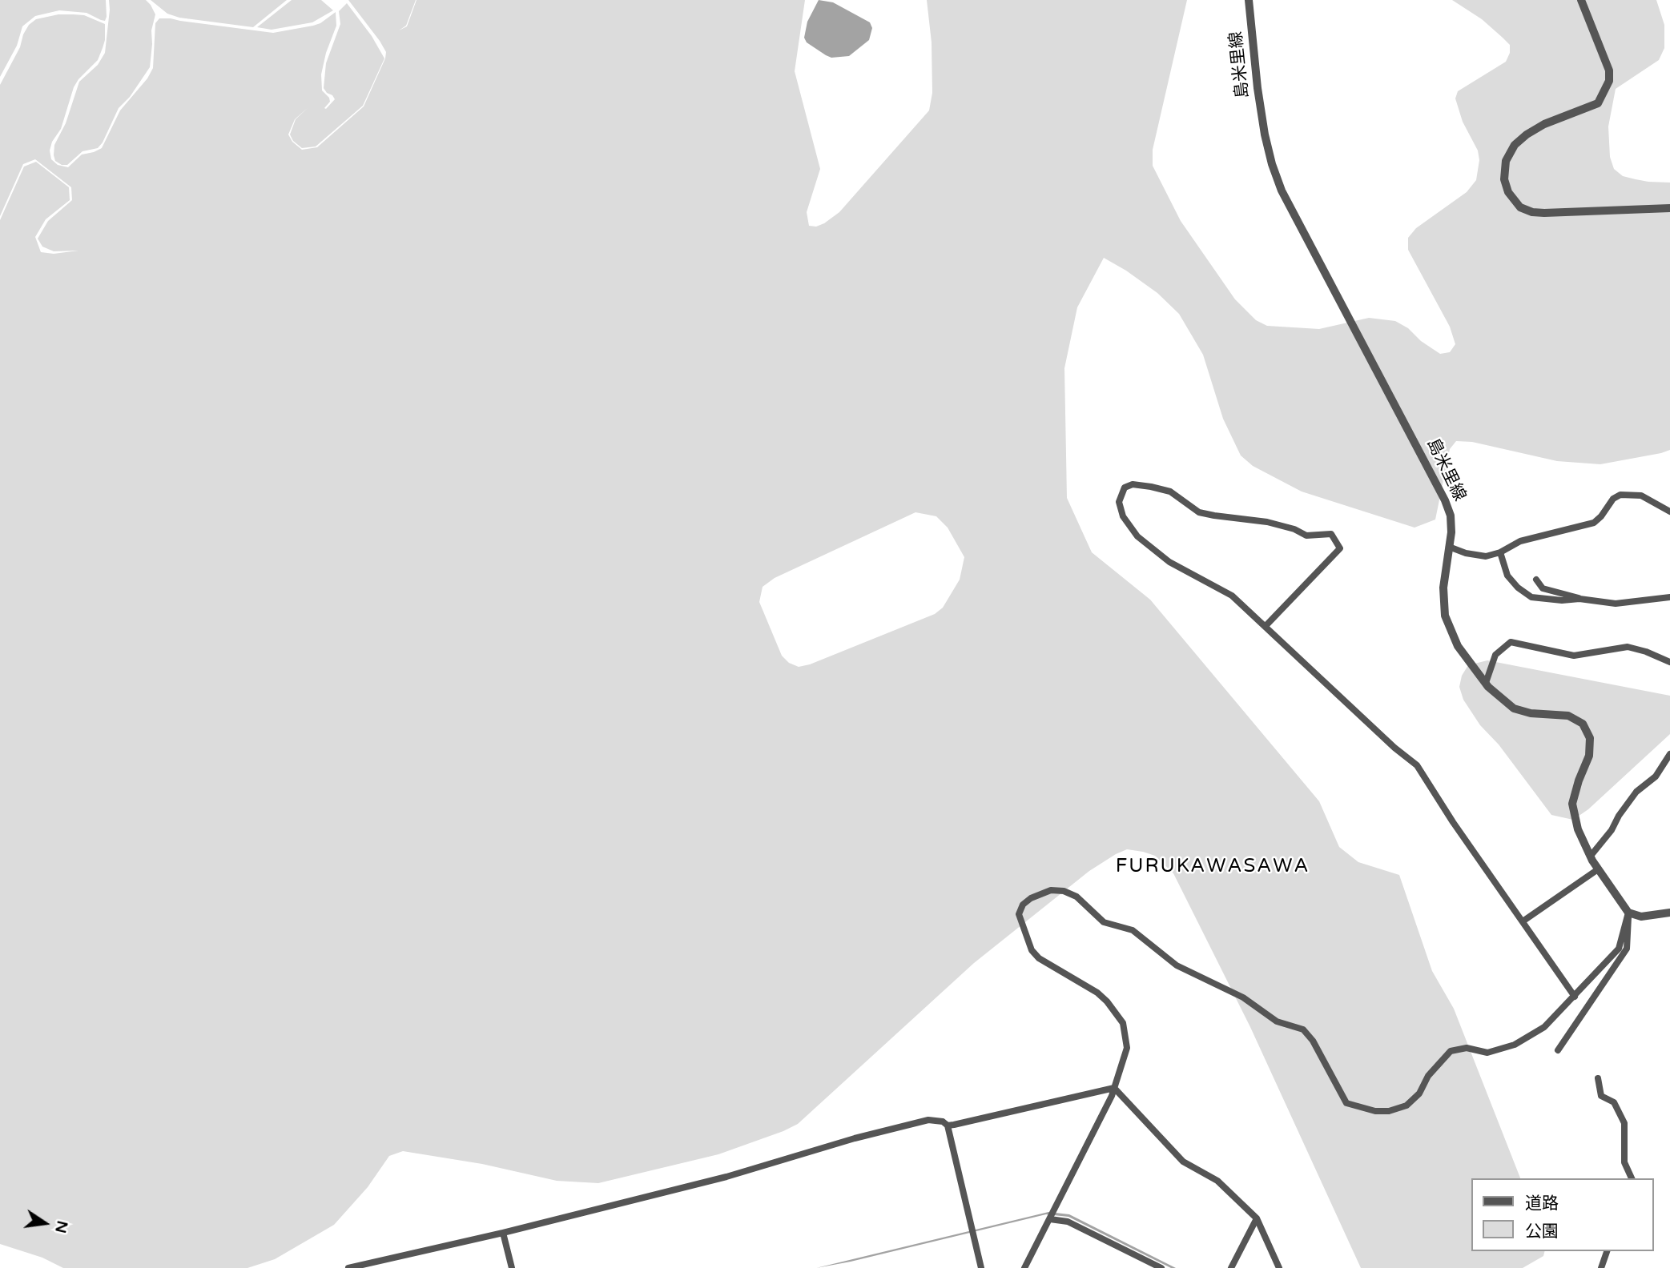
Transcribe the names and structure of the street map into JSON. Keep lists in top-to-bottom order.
{
  "streets": {
    "street": ["島米里線"]
  },
  "districts": ["FURUKAWASAWA"],
  "legend": ["道路", "公園"],
  "north": "right"
}
